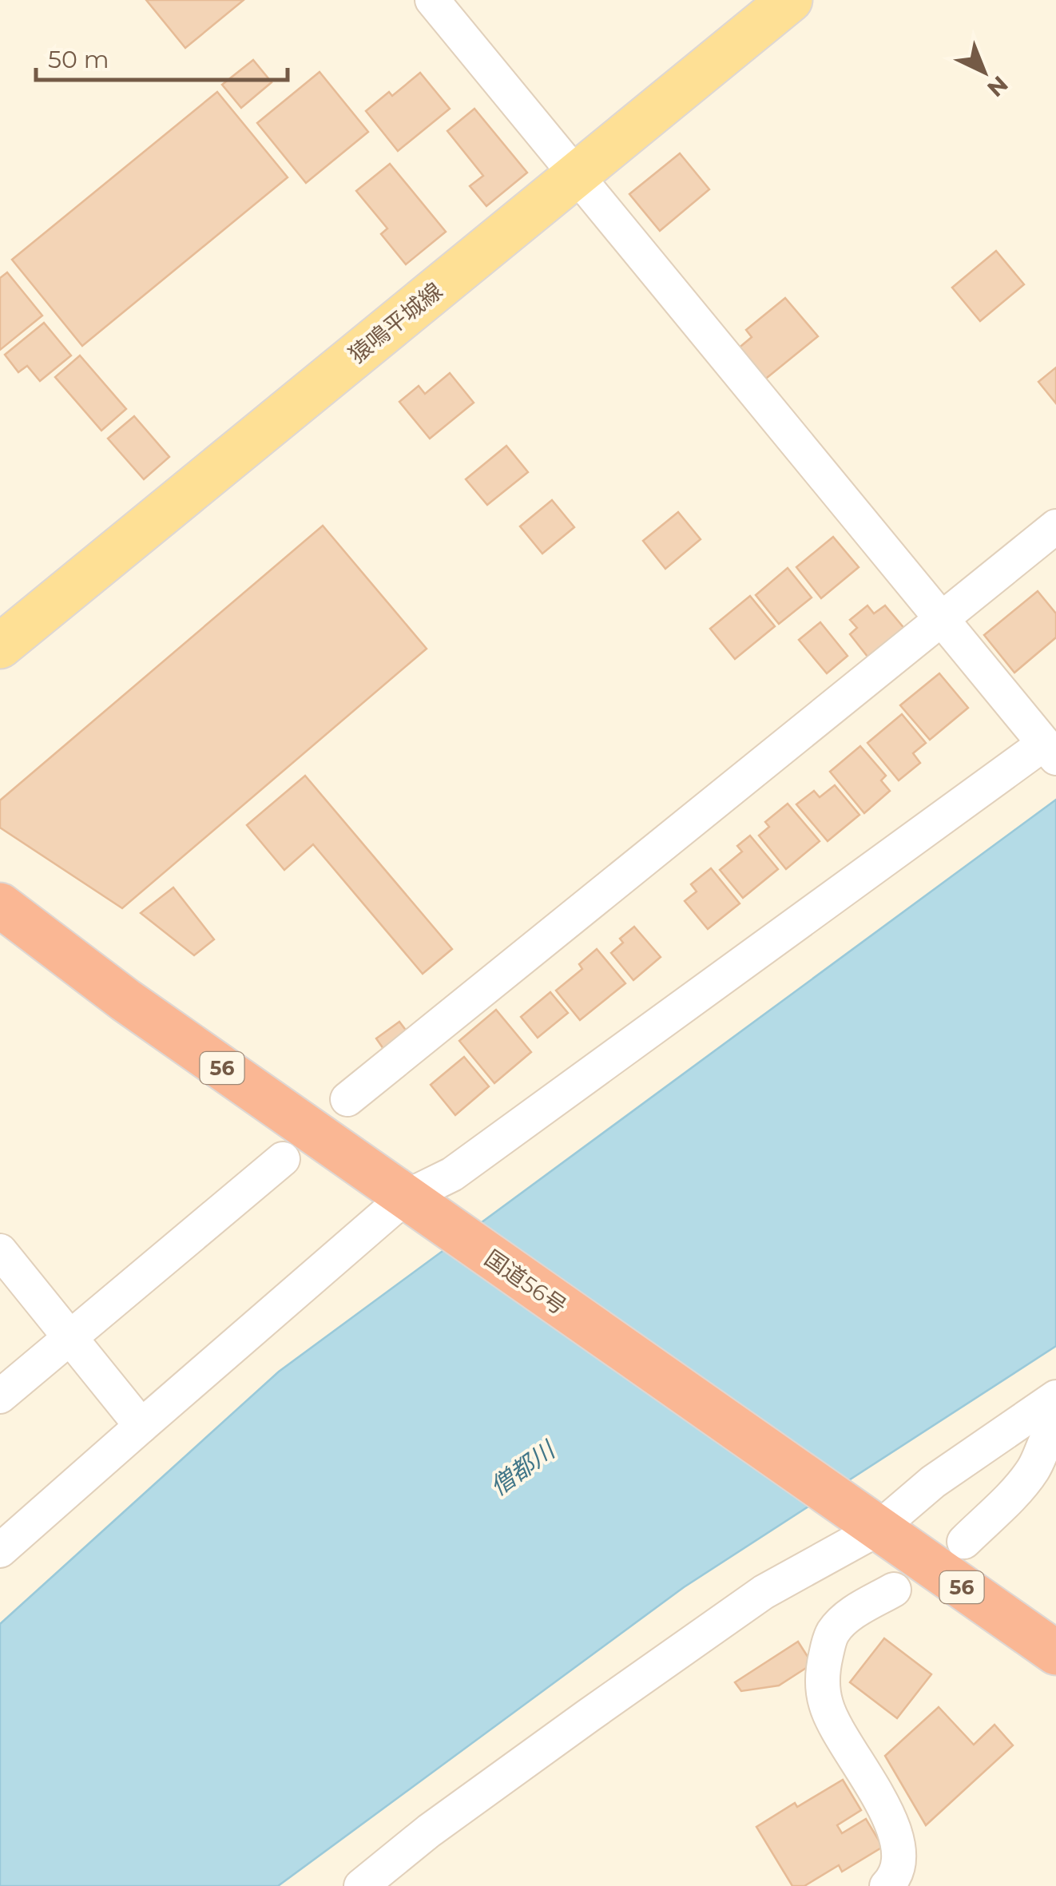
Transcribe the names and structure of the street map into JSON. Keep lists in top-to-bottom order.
{
  "streets": {
    "highway": ["56", "国道56号"],
    "main road": ["猿鳴平城線"]
  },
  "water": ["僧都川"],
  "scale_bar": "50 m",
  "north": "bottom right"
}
